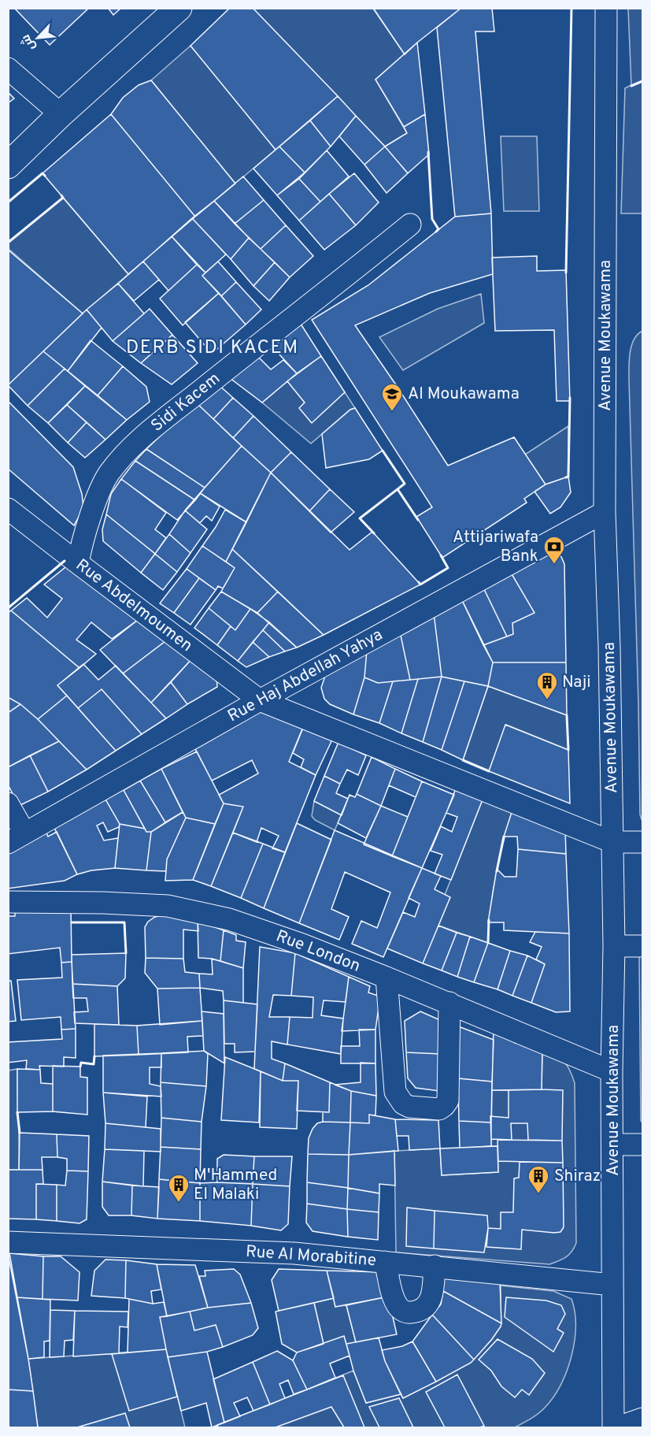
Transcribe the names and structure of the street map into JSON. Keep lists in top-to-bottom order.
{
  "streets": {
    "street": [
      "Avenue Moukawama",
      "Sidi Kacem",
      "Rue Abdelmoumen",
      "Rue Haj Abdellah Yahya",
      "Rue London",
      "Rue Al Morabitine"
    ]
  },
  "crossings": [
    ["Avenue Moukawama", "Rue Abdelmoumen"],
    ["Avenue Moukawama", "Rue Haj Abdellah Yahya"],
    ["Avenue Moukawama", "Rue London"],
    ["Avenue Moukawama", "Rue Al Morabitine"],
    ["Sidi Kacem", "Rue Abdelmoumen"],
    ["Rue Abdelmoumen", "Rue Haj Abdellah Yahya"]
  ],
  "districts": ["DERB SIDI KACEM"],
  "places": {
    "school or university": ["Al Moukawama"],
    "bank": ["Attijariwafa Bank"],
    "building": ["Naji", "Shiraz", "M'Hammed El Malaki"]
  },
  "north": "bottom left"
}
